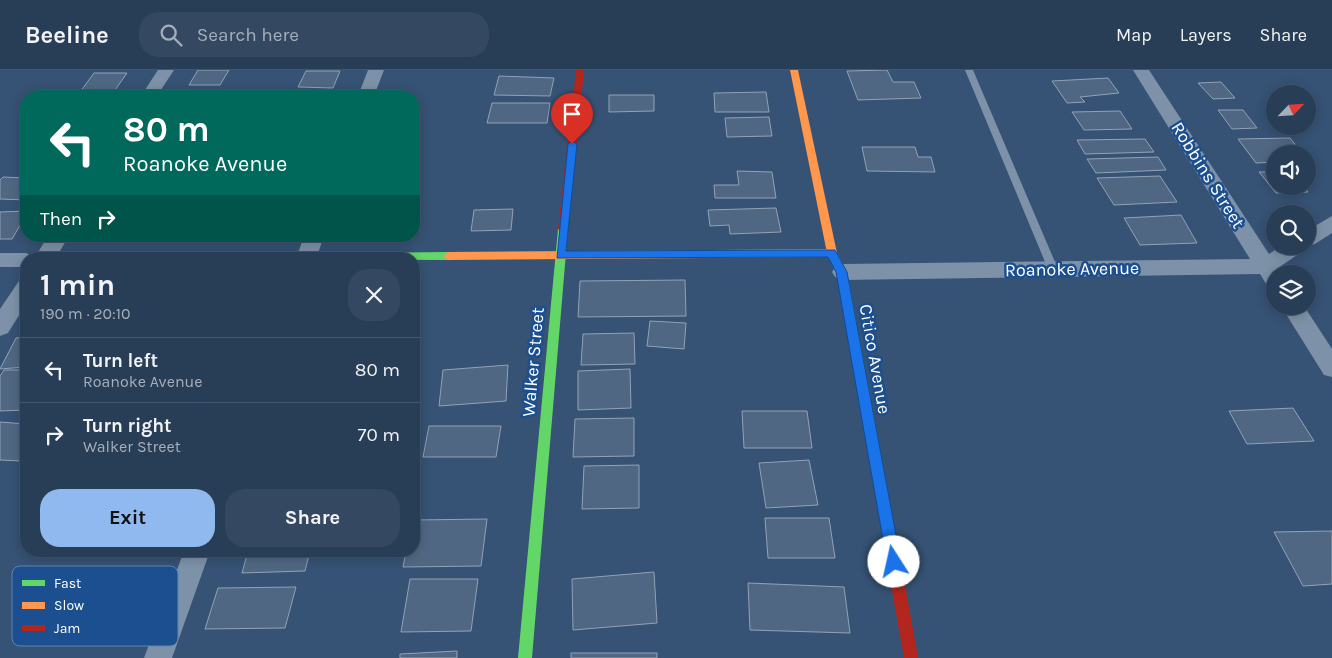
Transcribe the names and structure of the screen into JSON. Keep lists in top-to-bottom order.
{
  "streets": {
    "street": [
      "Robbins Street",
      "Roanoke Avenue",
      "Citico Avenue",
      "Walker Street"
    ]
  },
  "crossings": [
    ["Roanoke Avenue", "Citico Avenue"]
  ],
  "legend": ["Fast", "Slow", "Jam"],
  "north": "top right",
  "page": {
    "header": "Beeline",
    "search": "Search here",
    "nav": ["Map", "Layers", "Share"],
    "turn": ["80 m", "Roanoke Avenue"],
    "then": "Then",
    "heading": ["1 min", "190 m · 20:10"],
    "list": [
      {
        "name": "Turn left",
        "note": "Roanoke Avenue",
        "value": "80 m"
      },
      {
        "name": "Turn right",
        "note": "Walker Street",
        "value": "70 m"
      }
    ],
    "buttons": ["Exit", "Share"]
  }
}
